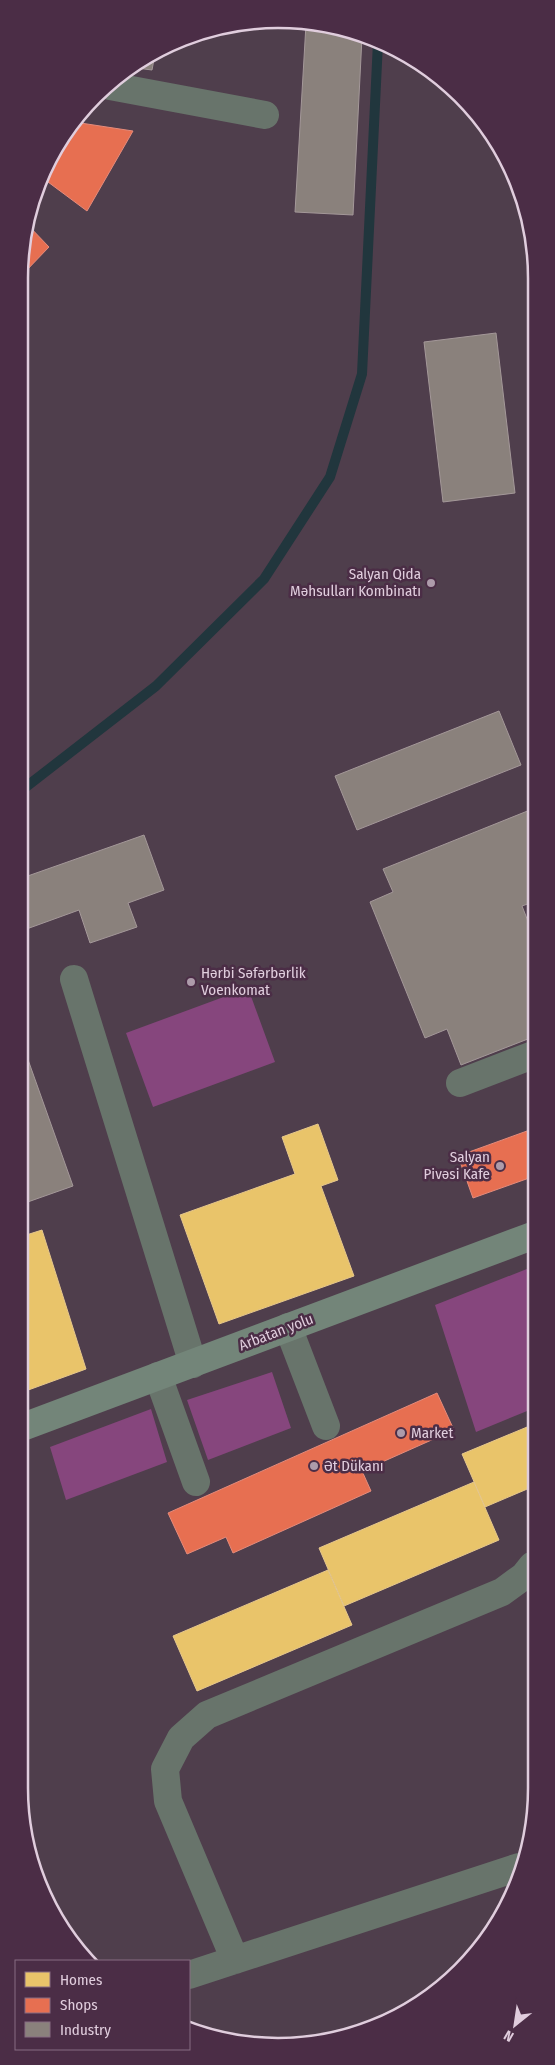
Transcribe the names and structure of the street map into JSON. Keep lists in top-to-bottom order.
{
  "streets": {
    "main road": ["Arbatan yolu"]
  },
  "places": [
    "Salyan Qida Məhsulları Kombinatı",
    "Hərbi Səfərbərlik Voenkomat",
    "Salyan Pivəsi Kafe",
    "Market",
    "Ət Dükanı"
  ],
  "legend": ["Homes", "Shops", "Industry"],
  "north": "bottom left"
}
